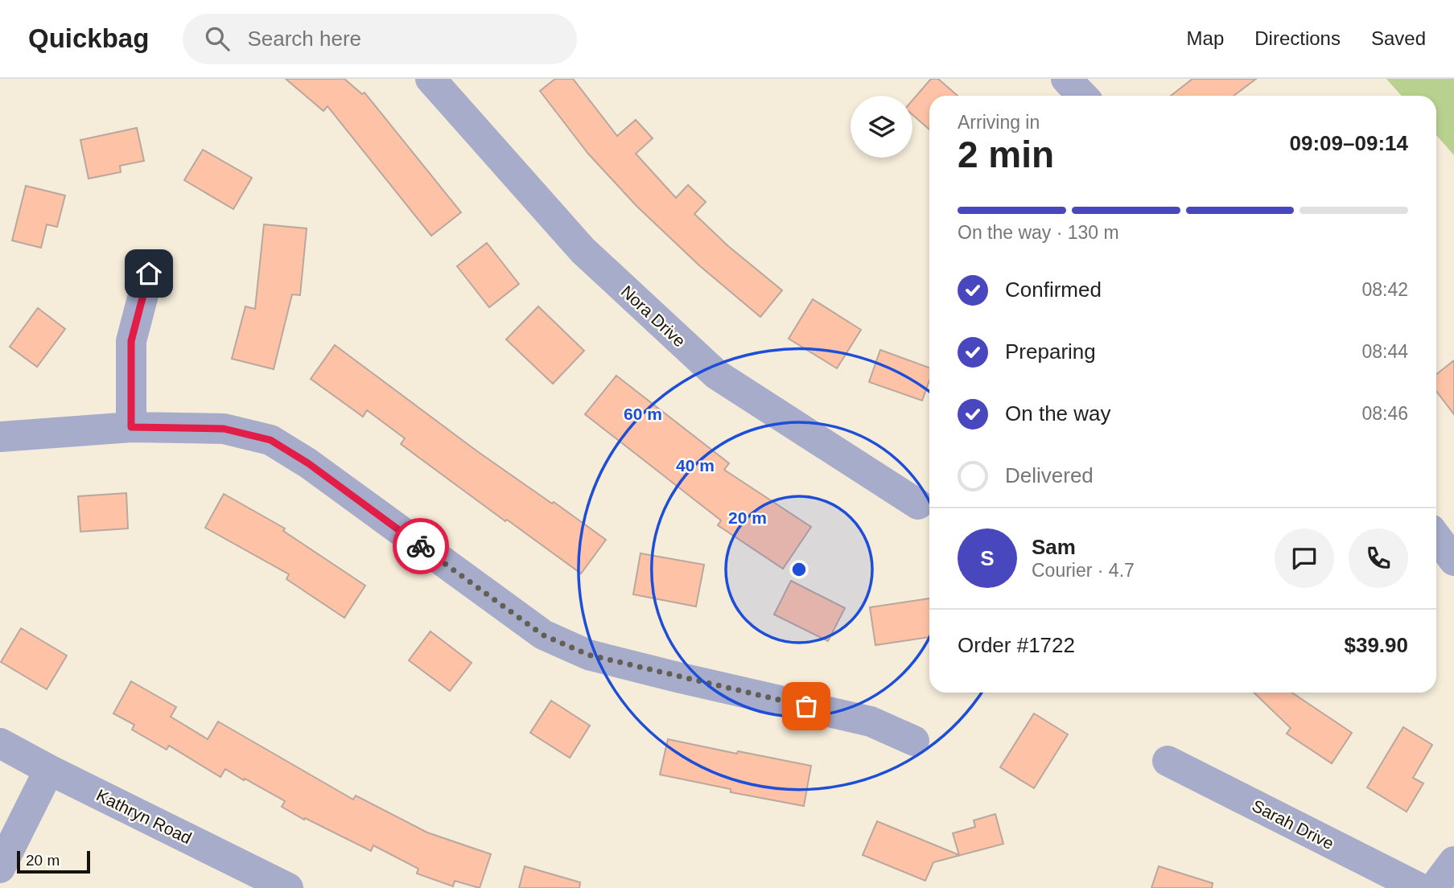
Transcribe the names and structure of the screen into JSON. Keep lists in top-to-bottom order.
{
  "streets": {
    "street": ["Nora Drive", "Kathryn Road", "Sarah Drive"]
  },
  "scale_bar": "20 m",
  "page": {
    "header": "Quickbag",
    "search": "Search here",
    "nav": ["Map", "Directions", "Saved"],
    "heading": ["2 min", "Arriving in", "09:09–09:14"],
    "panel": [
      "Sam",
      "Courier · 4.7",
      "Order #1722",
      "$39.90"
    ],
    "bar": "On the way · 130 m",
    "list": [
      ["Confirmed", "08:42"],
      ["Preparing", "08:44"],
      ["On the way", "08:46"],
      "Delivered"
    ],
    "round": "S",
    "scale": "20 m"
  },
  "rings": ["60 m", "40 m", "20 m"]
}
